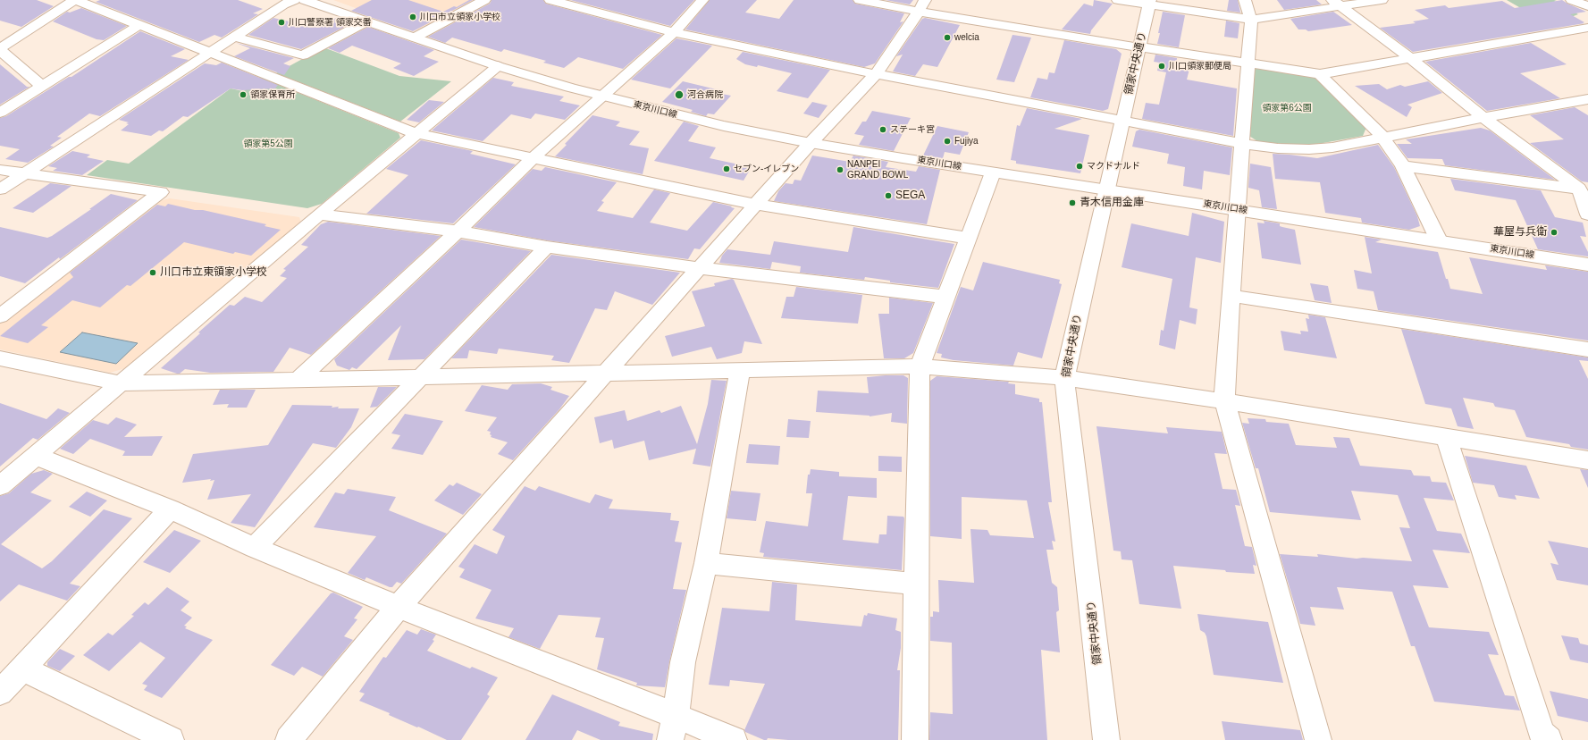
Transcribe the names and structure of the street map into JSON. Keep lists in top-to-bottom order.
{
  "streets": {
    "street": ["領家中央通り", "東京川口線"]
  },
  "crossings": [
    ["領家中央通り", "東京川口線"]
  ],
  "parks": ["領家第6公園", "領家第5公園"],
  "places": [
    "川口市立領家小学校",
    "川口警察署 領家交番",
    "welcia",
    "川口領家郵便局",
    "領家保育所",
    "河合病院",
    "ステーキ宮",
    "Fujiya",
    "マクドナルド",
    "セブン-イレブン",
    "NANPEI GRAND BOWL",
    "SEGA",
    "青木信用金庫",
    "華屋与兵衛",
    "川口市立東領家小学校"
  ]
}
